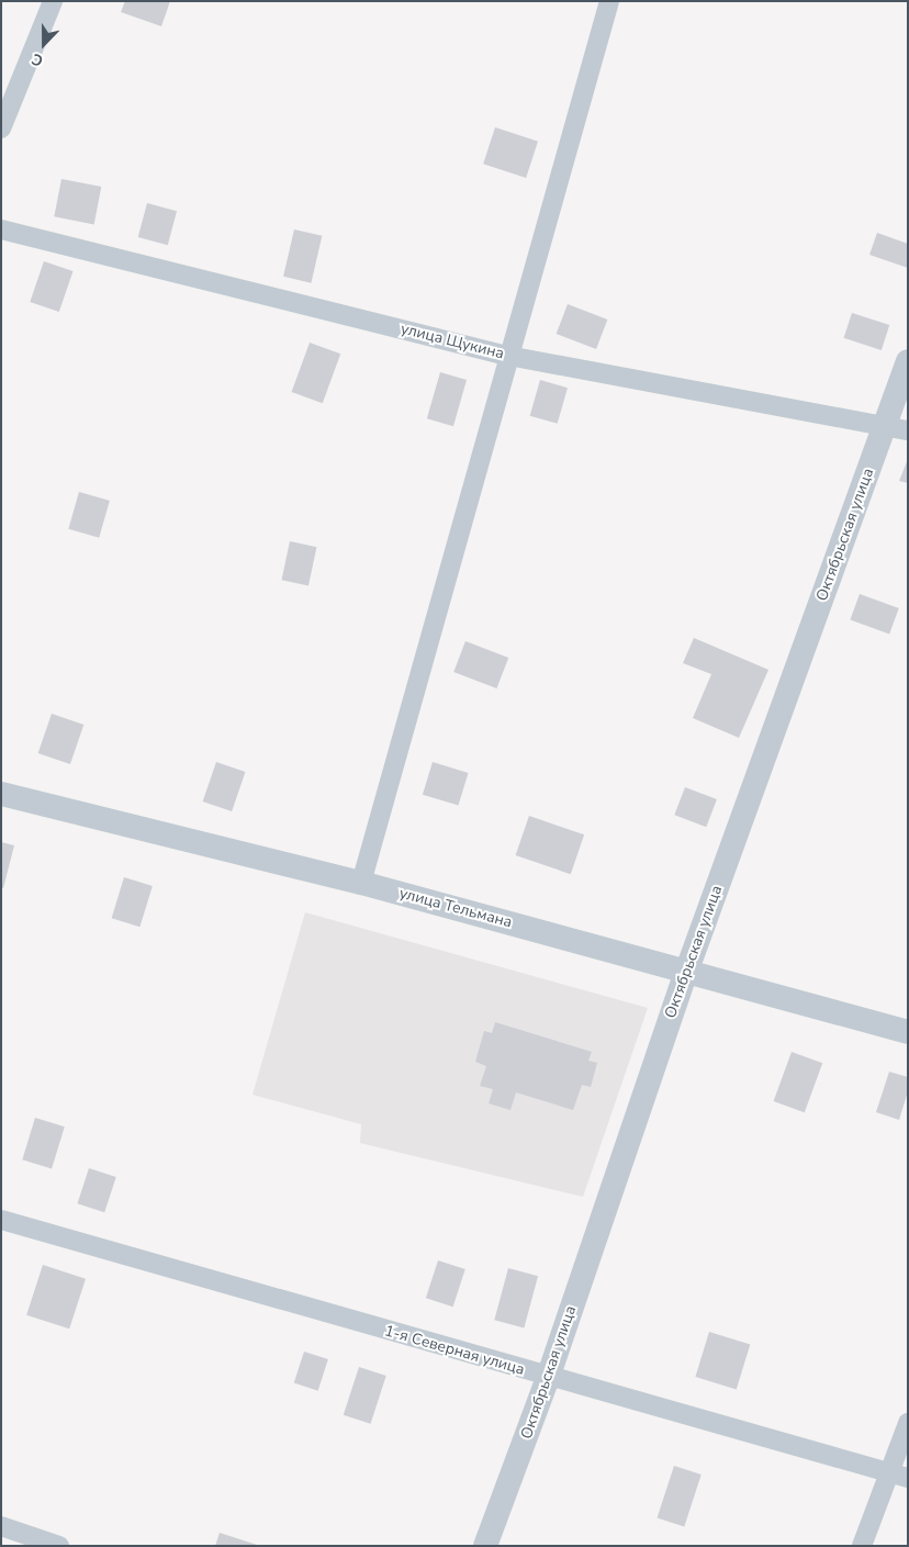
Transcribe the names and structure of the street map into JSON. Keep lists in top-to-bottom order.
{
  "streets": {
    "street": [
      "улица Щукина",
      "Октябрьская улица",
      "улица Тельмана",
      "1-я Северная улица"
    ]
  },
  "crossings": [
    ["улица Щукина", "Октябрьская улица"],
    ["Октябрьская улица", "улица Тельмана"],
    ["Октябрьская улица", "1-я Северная улица"]
  ],
  "north": "bottom"
}
